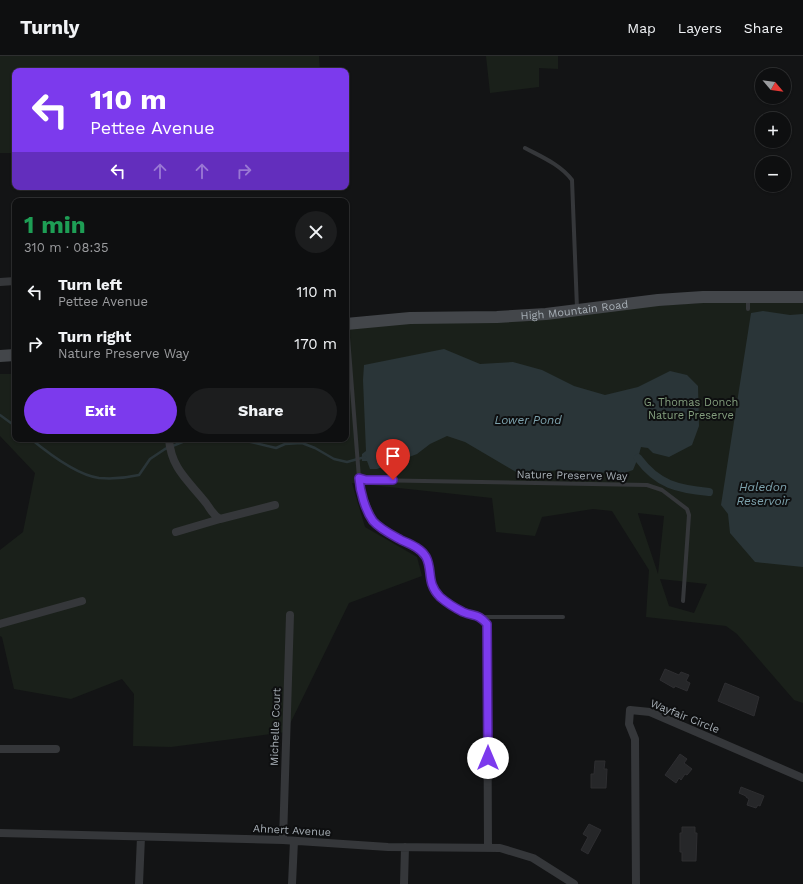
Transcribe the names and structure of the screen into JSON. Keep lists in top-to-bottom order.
{
  "streets": {
    "main road": ["High Mountain Road"],
    "street": ["Wayfair Circle", "Michelle Court", "Ahnert Avenue"],
    "lane": ["Nature Preserve Way"]
  },
  "crossings": [
    ["Michelle Court", "Ahnert Avenue"]
  ],
  "water": ["Lower Pond", "Haledon Reservoir"],
  "parks": ["G. Thomas Donch Nature Preserve"],
  "north": "bottom right",
  "page": {
    "header": "Turnly",
    "nav": ["Map", "Layers", "Share"],
    "map_buttons": ["+", "−"],
    "turn": ["110 m", "Pettee Avenue"],
    "heading": ["1 min", "310 m · 08:35"],
    "list": [
      {
        "name": "Turn left",
        "note": "Pettee Avenue",
        "value": "110 m"
      },
      {
        "name": "Turn right",
        "note": "Nature Preserve Way",
        "value": "170 m"
      }
    ],
    "buttons": ["Exit", "Share"]
  }
}
